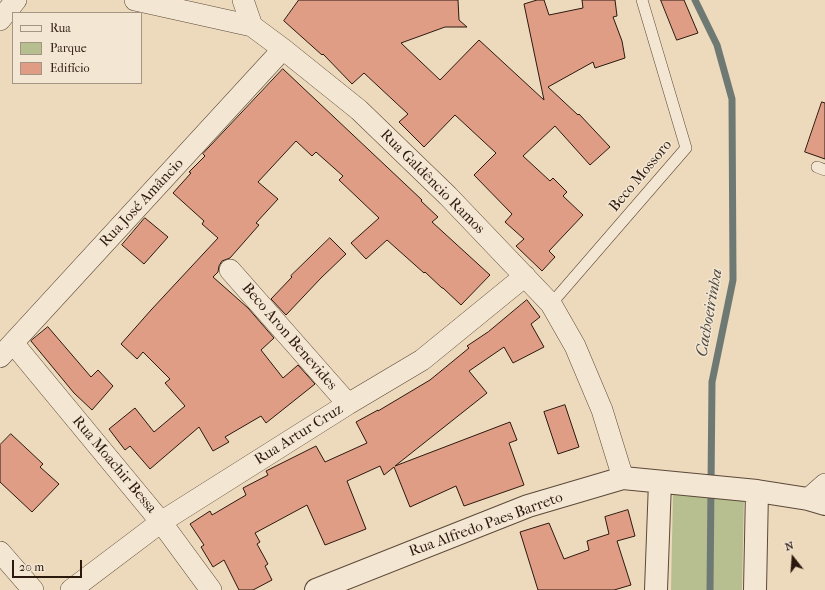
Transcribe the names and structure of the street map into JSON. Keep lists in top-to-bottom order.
{
  "streets": {
    "street": [
      "Rua Galdêncio Ramos",
      "Rua José Amâncio",
      "Beco Aron Benevides",
      "Rua Artur Cruz",
      "Rua Moachir Bessa",
      "Rua Alfredo Paes Barreto"
    ],
    "lane": ["Beco Mossoro"]
  },
  "crossings": [
    ["Beco Mossoro", "Rua Galdêncio Ramos"],
    ["Rua Galdêncio Ramos", "Rua José Amâncio"],
    ["Rua Galdêncio Ramos", "Rua Artur Cruz"],
    ["Rua Galdêncio Ramos", "Rua Alfredo Paes Barreto"],
    ["Rua José Amâncio", "Rua Moachir Bessa"],
    ["Beco Aron Benevides", "Rua Artur Cruz"],
    ["Rua Artur Cruz", "Rua Moachir Bessa"]
  ],
  "water": ["Cachoeirinha"],
  "legend": ["Rua", "Parque", "Edifício"],
  "scale_bar": "20 m",
  "north": "top"
}
